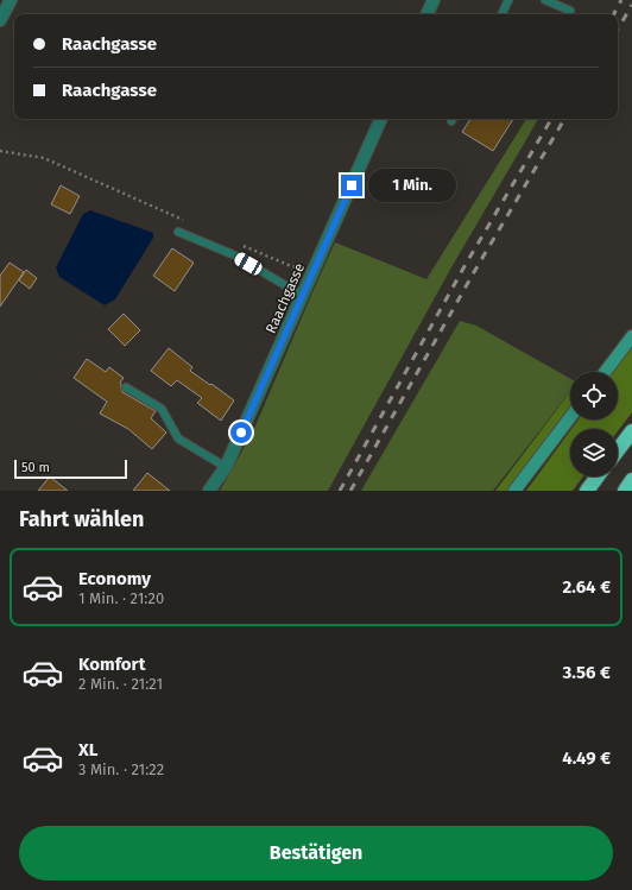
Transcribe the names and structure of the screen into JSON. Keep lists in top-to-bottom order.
{
  "streets": {
    "street": ["Raachgasse"]
  },
  "scale_bar": "50 m",
  "page": {
    "banner": ["Raachgasse", "Raachgasse"],
    "bubble": "1 Min.",
    "scale": "50 m",
    "heading": "Fahrt wählen",
    "list": [
      {
        "name": "Economy",
        "note": "1 Min. · 21:20",
        "value": "2.64 €"
      },
      {
        "name": "Komfort",
        "note": "2 Min. · 21:21",
        "value": "3.56 €"
      },
      {
        "name": "XL",
        "note": "3 Min. · 21:22",
        "value": "4.49 €"
      }
    ],
    "buttons": "Bestätigen"
  }
}
